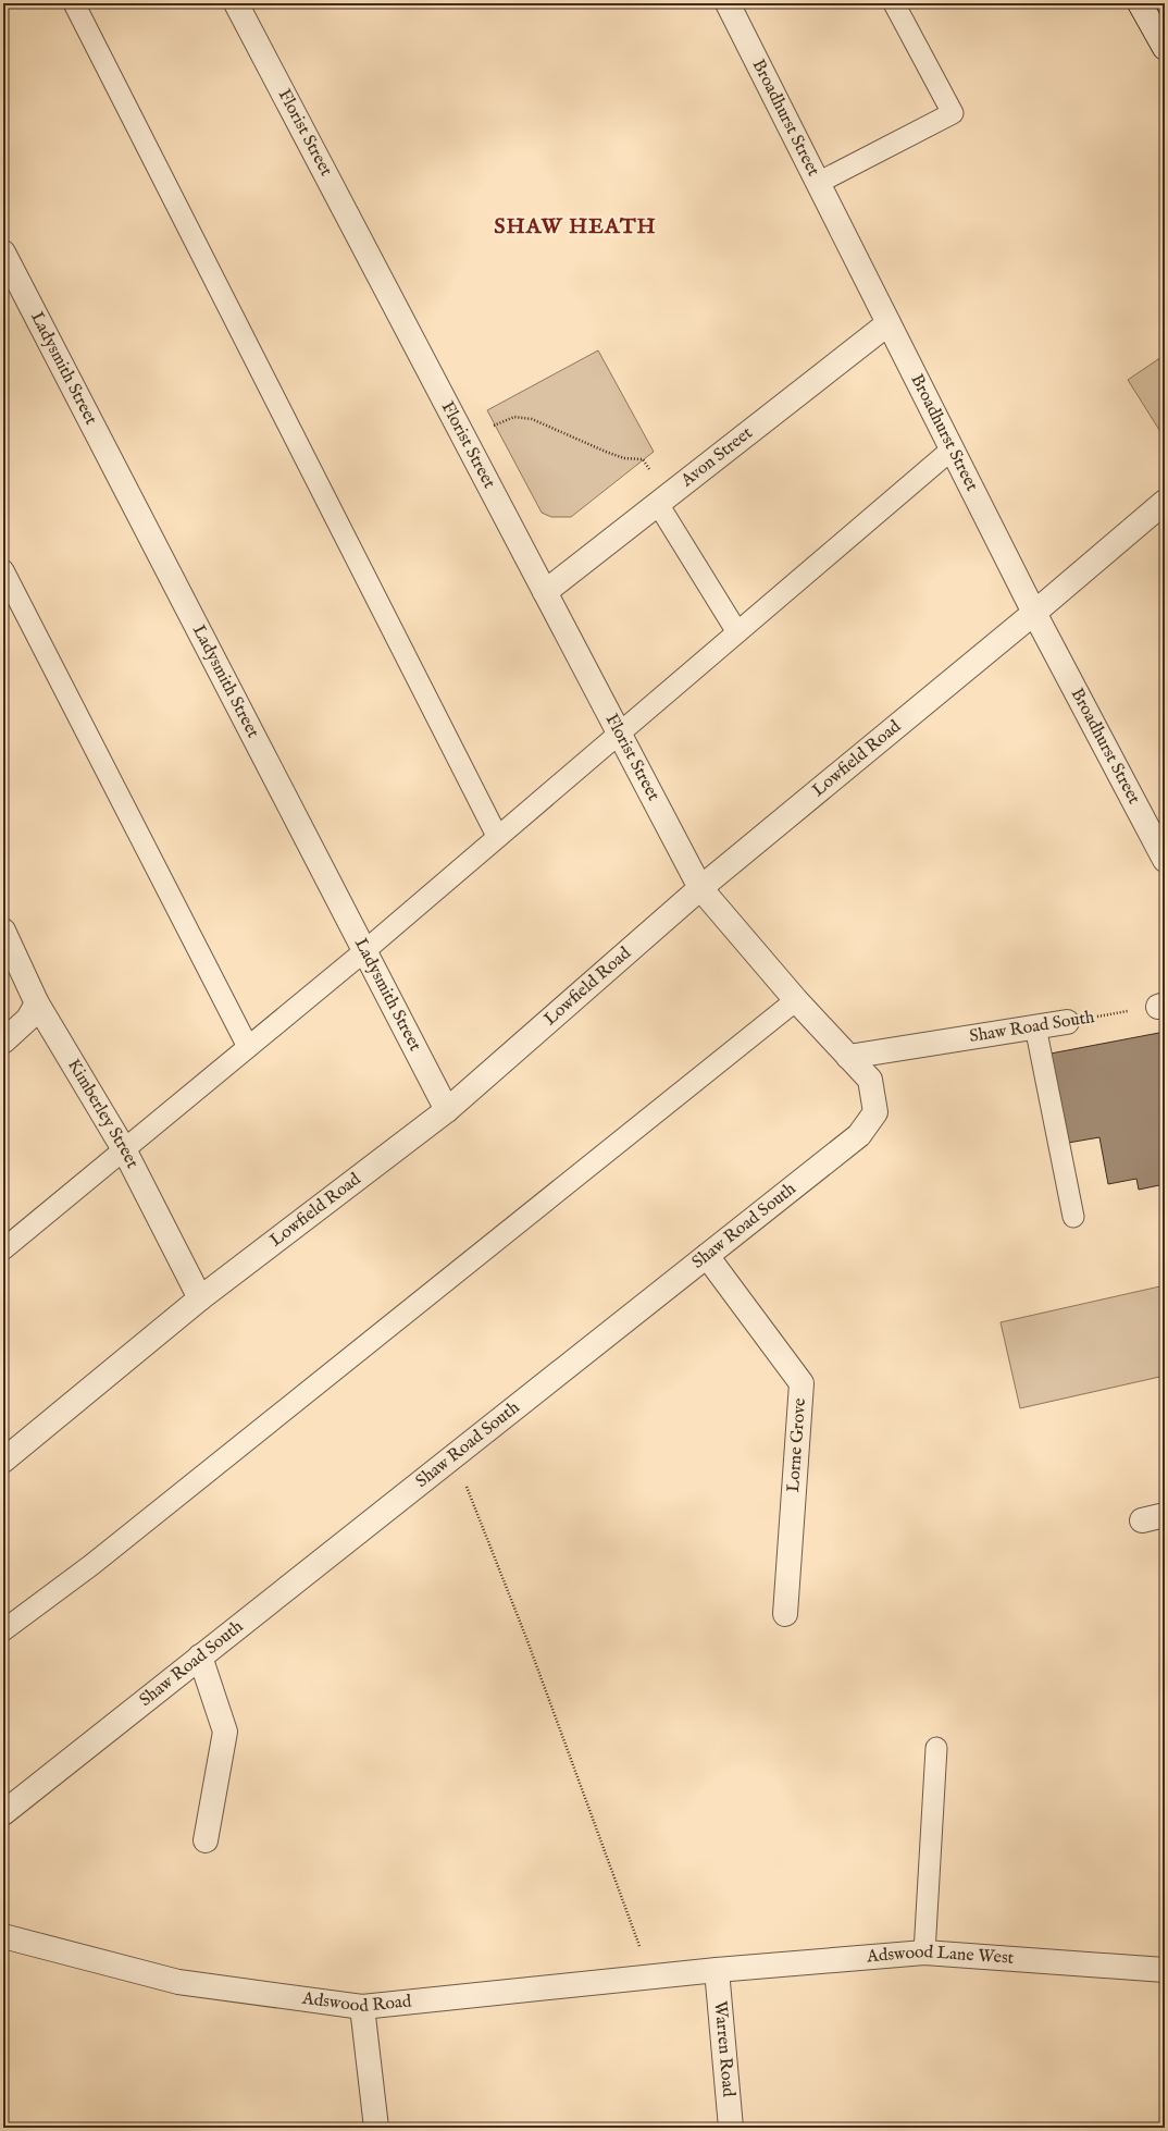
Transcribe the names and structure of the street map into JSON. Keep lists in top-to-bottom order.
{
  "streets": {
    "street": [
      "Broadhurst Street",
      "Florist Street",
      "Ladysmith Street",
      "Avon Street",
      "Lowfield Road",
      "Shaw Road South",
      "Kimberley Street",
      "Lorne Grove",
      "Adswood Lane West",
      "Adswood Road",
      "Warren Road"
    ]
  },
  "crossings": [
    ["Broadhurst Street", "Avon Street"],
    ["Broadhurst Street", "Lowfield Road"],
    ["Florist Street", "Avon Street"],
    ["Florist Street", "Lowfield Road"],
    ["Florist Street", "Shaw Road South"],
    ["Ladysmith Street", "Lowfield Road"],
    ["Lowfield Road", "Shaw Road South"],
    ["Lowfield Road", "Kimberley Street"],
    ["Shaw Road South", "Lorne Grove"],
    ["Adswood Lane West", "Adswood Road"],
    ["Adswood Lane West", "Warren Road"],
    ["Adswood Road", "Warren Road"]
  ],
  "districts": ["SHAW HEATH"]
}
